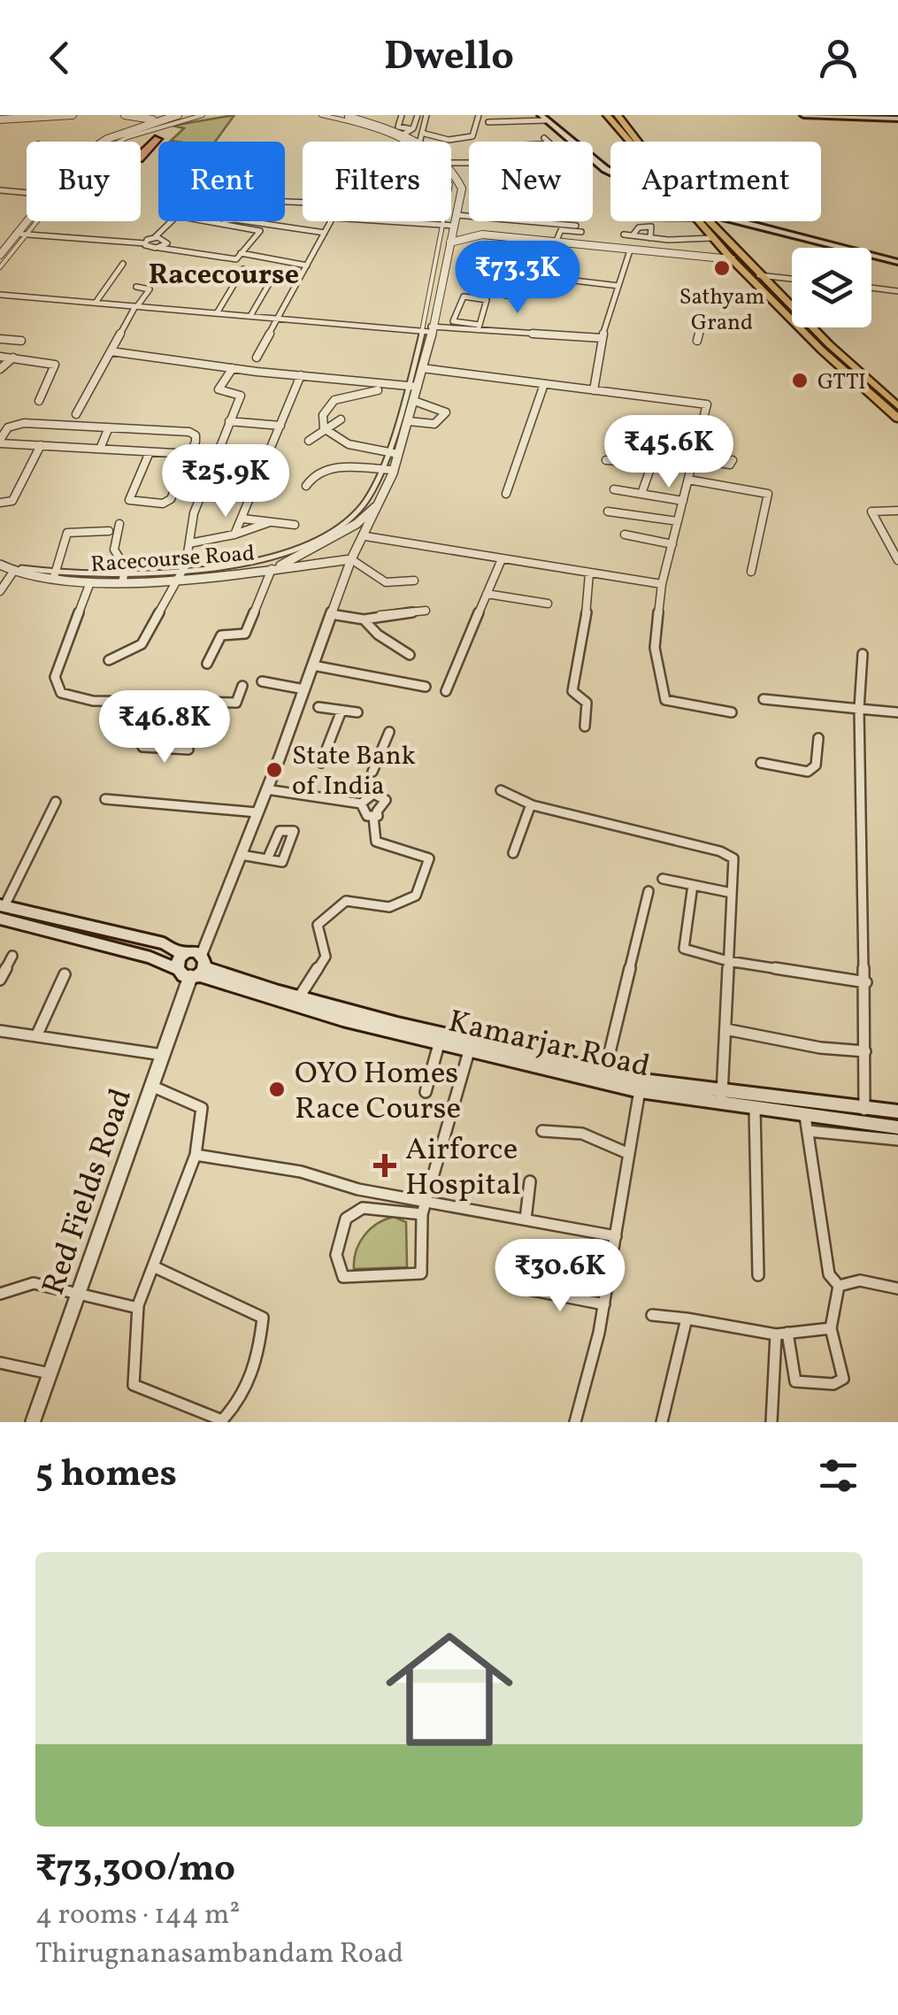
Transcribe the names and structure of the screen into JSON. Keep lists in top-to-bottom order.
{
  "streets": {
    "main road": ["Kamarjar Road"],
    "street": ["Racecourse Road", "Red Fields Road"]
  },
  "crossings": [
    ["Racecourse Road", "Red Fields Road"],
    ["Kamarjar Road", "Red Fields Road"]
  ],
  "districts": ["Racecourse"],
  "places": {
    "other": [
      "Sathyam Grand",
      "GTTI",
      "State Bank of India",
      "OYO Homes Race Course"
    ],
    "health": ["Airforce Hospital"]
  },
  "page": {
    "header": "Dwello",
    "chip": [
      "Buy",
      "Rent",
      "Filters",
      "New",
      "Apartment"
    ],
    "price": [
      "₹73.3K",
      "₹45.6K",
      "₹25.9K",
      "₹46.8K",
      "₹30.6K"
    ],
    "heading": "5 homes",
    "list": [
      {
        "name": "₹73,300/mo",
        "note": "4 rooms · 144 m² · Thirugnanasambandam Road"
      }
    ]
  }
}
